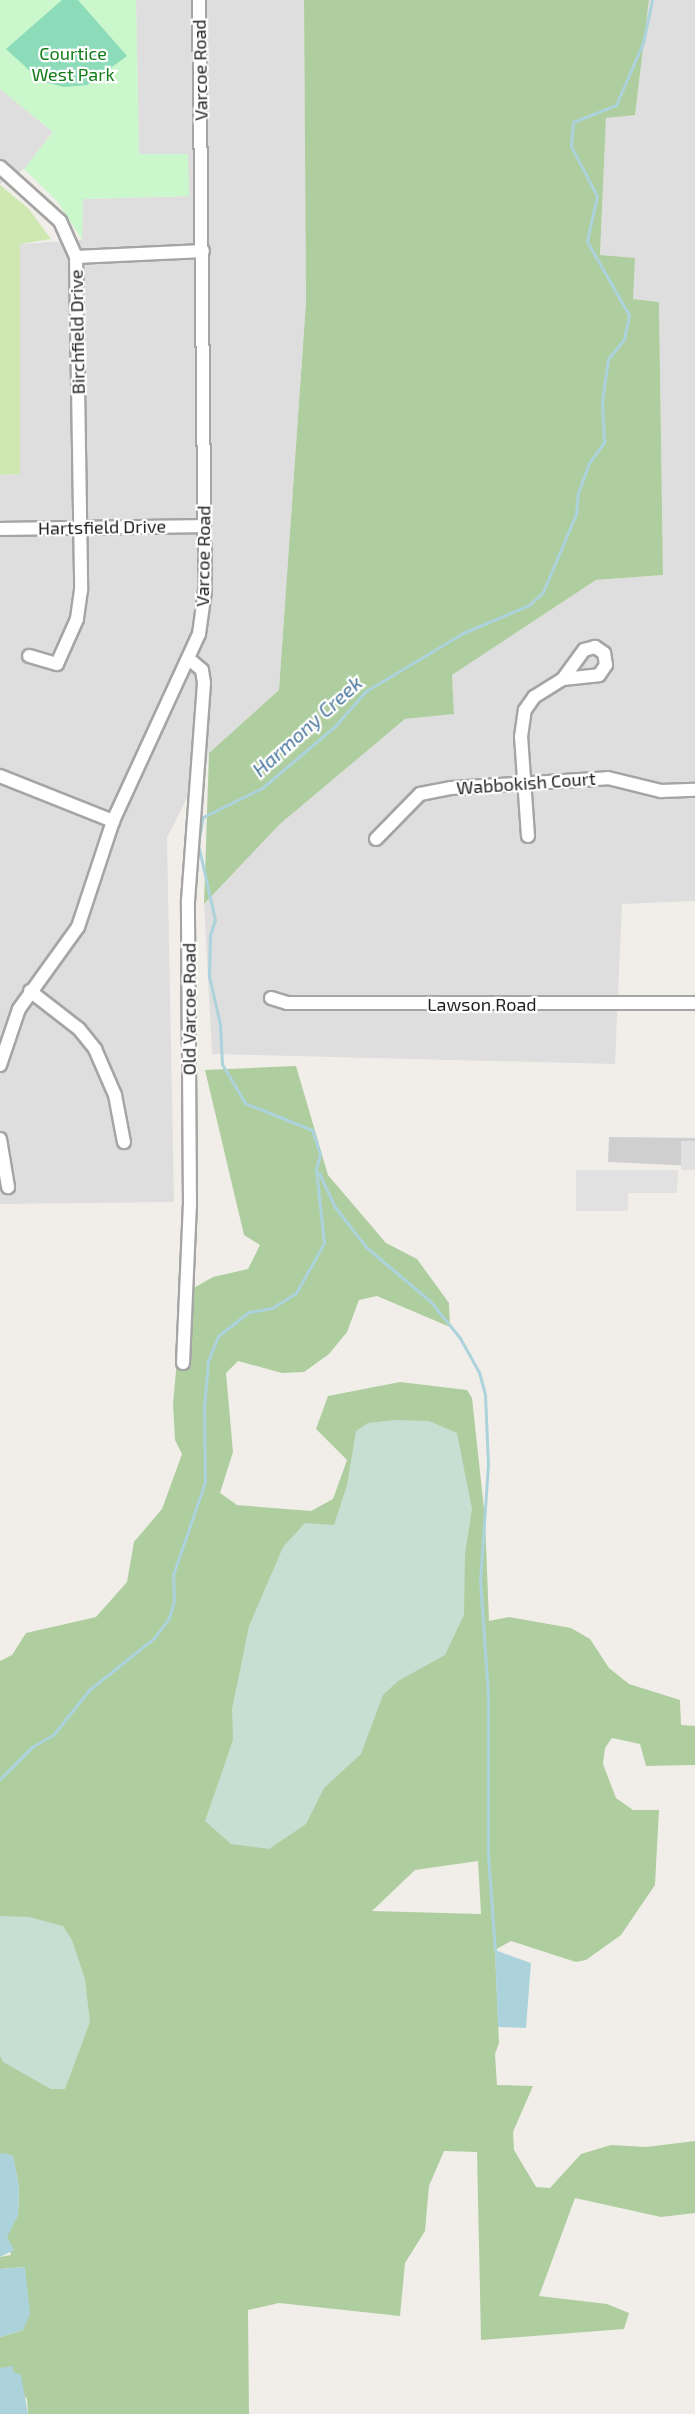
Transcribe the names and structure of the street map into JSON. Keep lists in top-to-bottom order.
{
  "streets": {
    "street": [
      "Varcoe Road",
      "Birchfield Drive",
      "Hartsfield Drive",
      "Wabbokish Court",
      "Lawson Road",
      "Old Varcoe Road"
    ]
  },
  "crossings": [
    ["Varcoe Road", "Hartsfield Drive"],
    ["Varcoe Road", "Old Varcoe Road"],
    ["Birchfield Drive", "Hartsfield Drive"]
  ],
  "water": ["Harmony Creek"],
  "parks": ["Courtice West Park"]
}
